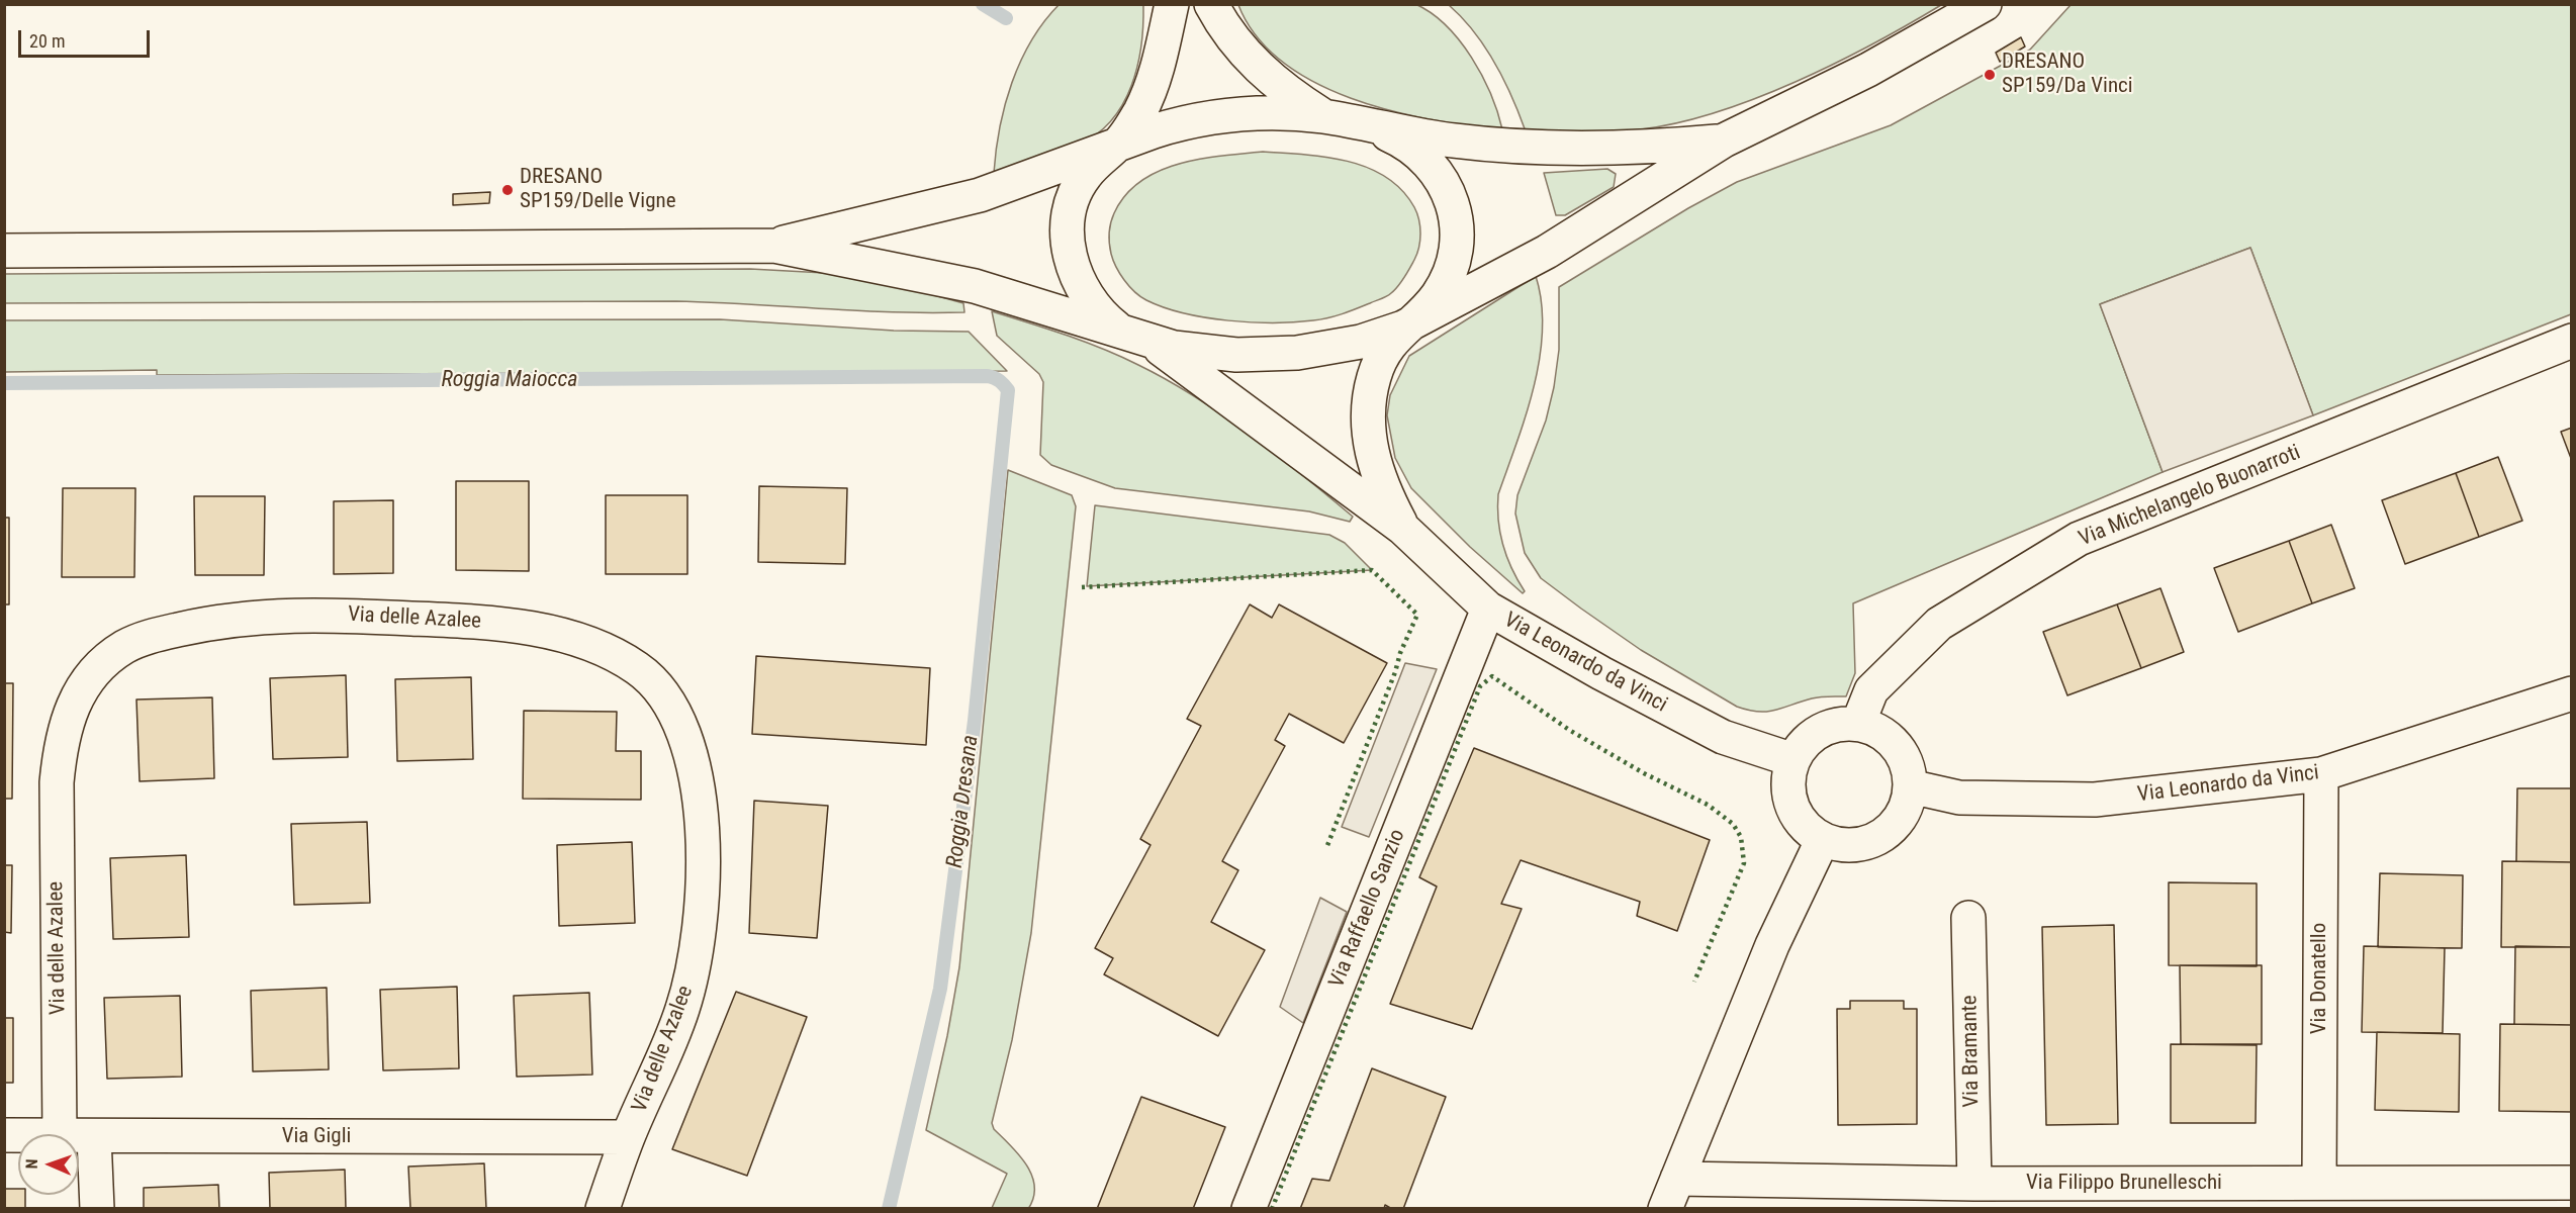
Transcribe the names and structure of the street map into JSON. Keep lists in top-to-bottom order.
{
  "streets": {
    "street": [
      "Via Michelangelo Buonarroti",
      "Via delle Azalee",
      "Via Leonardo da Vinci",
      "Via Raffaello Sanzio",
      "Via Donatello",
      "Via Bramante",
      "Via Gigli",
      "Via Filippo Brunelleschi"
    ]
  },
  "crossings": [
    ["Via Michelangelo Buonarroti", "Via Leonardo da Vinci"],
    ["Via delle Azalee", "Via Gigli"],
    ["Via Leonardo da Vinci", "Via Raffaello Sanzio"],
    ["Via Leonardo da Vinci", "Via Donatello"],
    ["Via Donatello", "Via Filippo Brunelleschi"],
    ["Via Bramante", "Via Filippo Brunelleschi"]
  ],
  "water": ["Roggia Maiocca", "Roggia Dresana"],
  "places": ["DRESANO SP159/Da Vinci", "DRESANO SP159/Delle Vigne"],
  "scale_bar": "20 m",
  "north": "left"
}
